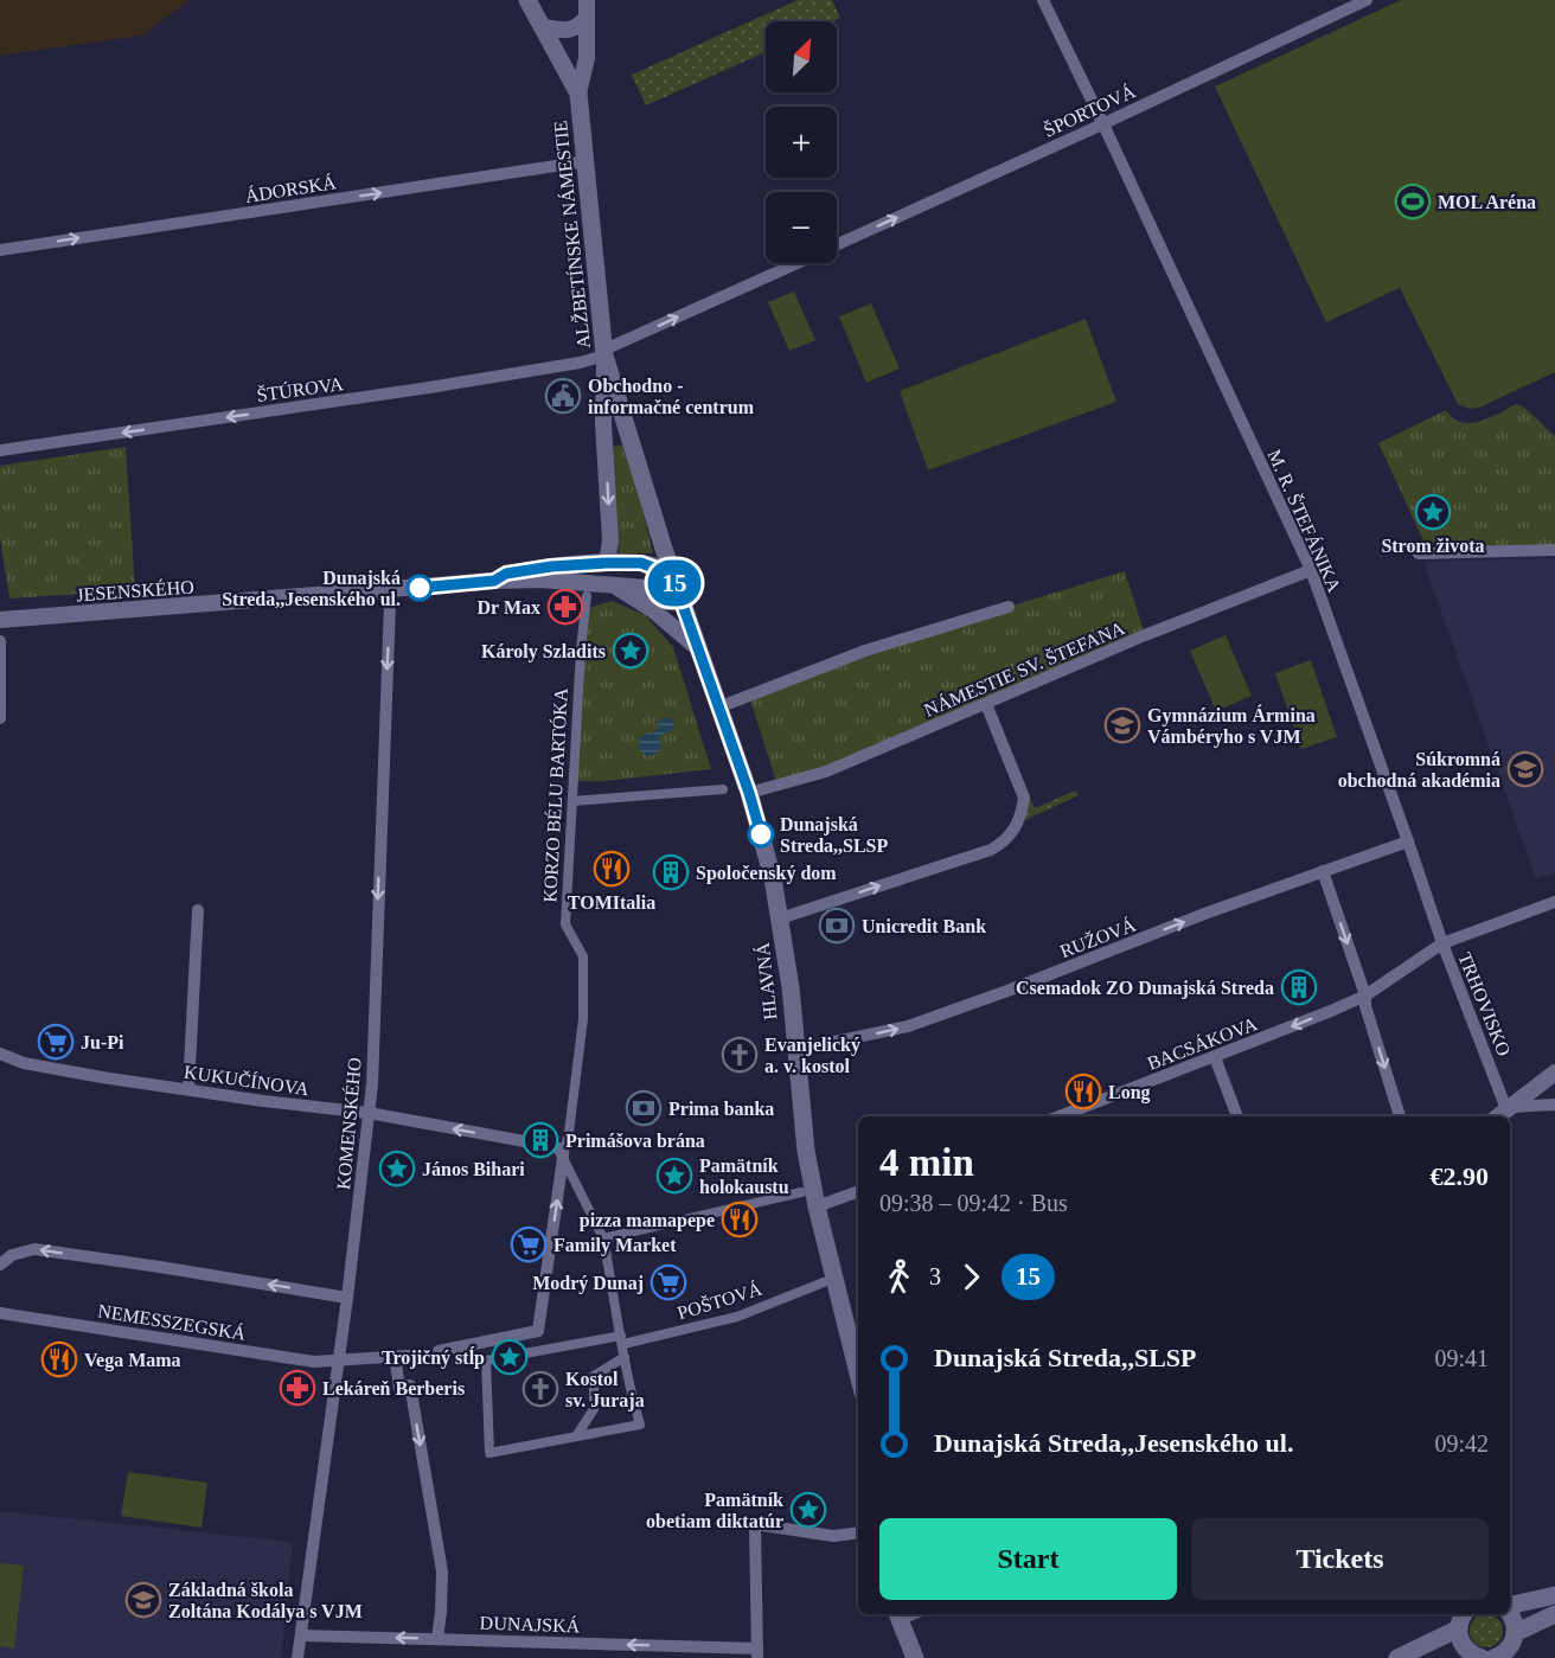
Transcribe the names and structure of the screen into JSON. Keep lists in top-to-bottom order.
{
  "streets": {
    "main road": ["ALŽBETÍNSKE NÁMESTIE", "HLAVNÁ"],
    "street": [
      "ŠPORTOVÁ",
      "ÁDORSKÁ",
      "ŠTÚROVA",
      "M. R. ŠTEFÁNIKA",
      "JESENSKÉHO",
      "NÁMESTIE SV. ŠTEFANA",
      "KORZO BÉLU BARTÓKA",
      "RUŽOVÁ",
      "TRHOVISKO",
      "BACSÁKOVA",
      "KUKUČÍNOVA",
      "KOMENSKÉHO",
      "POŠTOVÁ",
      "NEMESSZEGSKÁ",
      "DUNAJSKÁ"
    ]
  },
  "crossings": [
    ["ŠPORTOVÁ", "ALŽBETÍNSKE NÁMESTIE"],
    ["ŠPORTOVÁ", "ŠTÚROVA"],
    ["ŠPORTOVÁ", "M. R. ŠTEFÁNIKA"],
    ["ÁDORSKÁ", "ALŽBETÍNSKE NÁMESTIE"],
    ["ALŽBETÍNSKE NÁMESTIE", "ŠTÚROVA"],
    ["ALŽBETÍNSKE NÁMESTIE", "JESENSKÉHO"],
    ["ALŽBETÍNSKE NÁMESTIE", "HLAVNÁ"],
    ["M. R. ŠTEFÁNIKA", "NÁMESTIE SV. ŠTEFANA"],
    ["M. R. ŠTEFÁNIKA", "RUŽOVÁ"],
    ["M. R. ŠTEFÁNIKA", "TRHOVISKO"],
    ["M. R. ŠTEFÁNIKA", "BACSÁKOVA"],
    ["JESENSKÉHO", "HLAVNÁ"],
    ["JESENSKÉHO", "KOMENSKÉHO"],
    ["NÁMESTIE SV. ŠTEFANA", "HLAVNÁ"],
    ["RUŽOVÁ", "HLAVNÁ"],
    ["TRHOVISKO", "BACSÁKOVA"],
    ["KUKUČÍNOVA", "KOMENSKÉHO"],
    ["KOMENSKÉHO", "NEMESSZEGSKÁ"],
    ["KOMENSKÉHO", "DUNAJSKÁ"]
  ],
  "one_way": [
    "ŠPORTOVÁ",
    "ÁDORSKÁ",
    "ŠTÚROVA",
    "RUŽOVÁ",
    "BACSÁKOVA",
    "KOMENSKÉHO",
    "DUNAJSKÁ"
  ],
  "places": {
    "sports": ["MOL Aréna"],
    "public building": ["Obchodno - informačné centrum"],
    "place": [
      "Strom života",
      "Károly Szladits",
      "János Bihari",
      "Pamätník holokaustu",
      "Trojičný stĺp",
      "Pamätník obetiam diktatúr"
    ],
    "other": ["Dunajská Streda,,Jesenského ul.", "Dunajská Streda,,SLSP"],
    "pharmacy": ["Dr Max", "Lekáreň Berberis"],
    "school or university": ["Gymnázium Ármina Vámbéryho s VJM", "Súkromná obchodná akadémia", "Základná škola Zoltána Kodálya s VJM"],
    "restaurant": [
      "TOMItalia",
      "Long",
      "pizza mamapepe",
      "Vega Mama"
    ],
    "building": ["Spoločenský dom", "Csemadok ZO Dunajská Streda", "Primášova brána"],
    "bank": ["Unicredit Bank", "Prima banka"],
    "supermarket": ["Ju-Pi", "Family Market", "Modrý Dunaj"],
    "church": ["Evanjelický a. v. kostol", "Kostol sv. Juraja"]
  },
  "lines": ["bus line 15"],
  "north": "top right",
  "page": {
    "on_map": "15",
    "map_buttons": ["+", "−"],
    "heading": ["4 min", "09:38 – 09:42 · Bus", "€2.90"],
    "legs": ["3", "15"],
    "list": [
      {
        "name": "Dunajská Streda,,SLSP",
        "value": "09:41"
      },
      {
        "name": "Dunajská Streda,,Jesenského ul.",
        "value": "09:42"
      }
    ],
    "buttons": ["Start", "Tickets"]
  }
}
